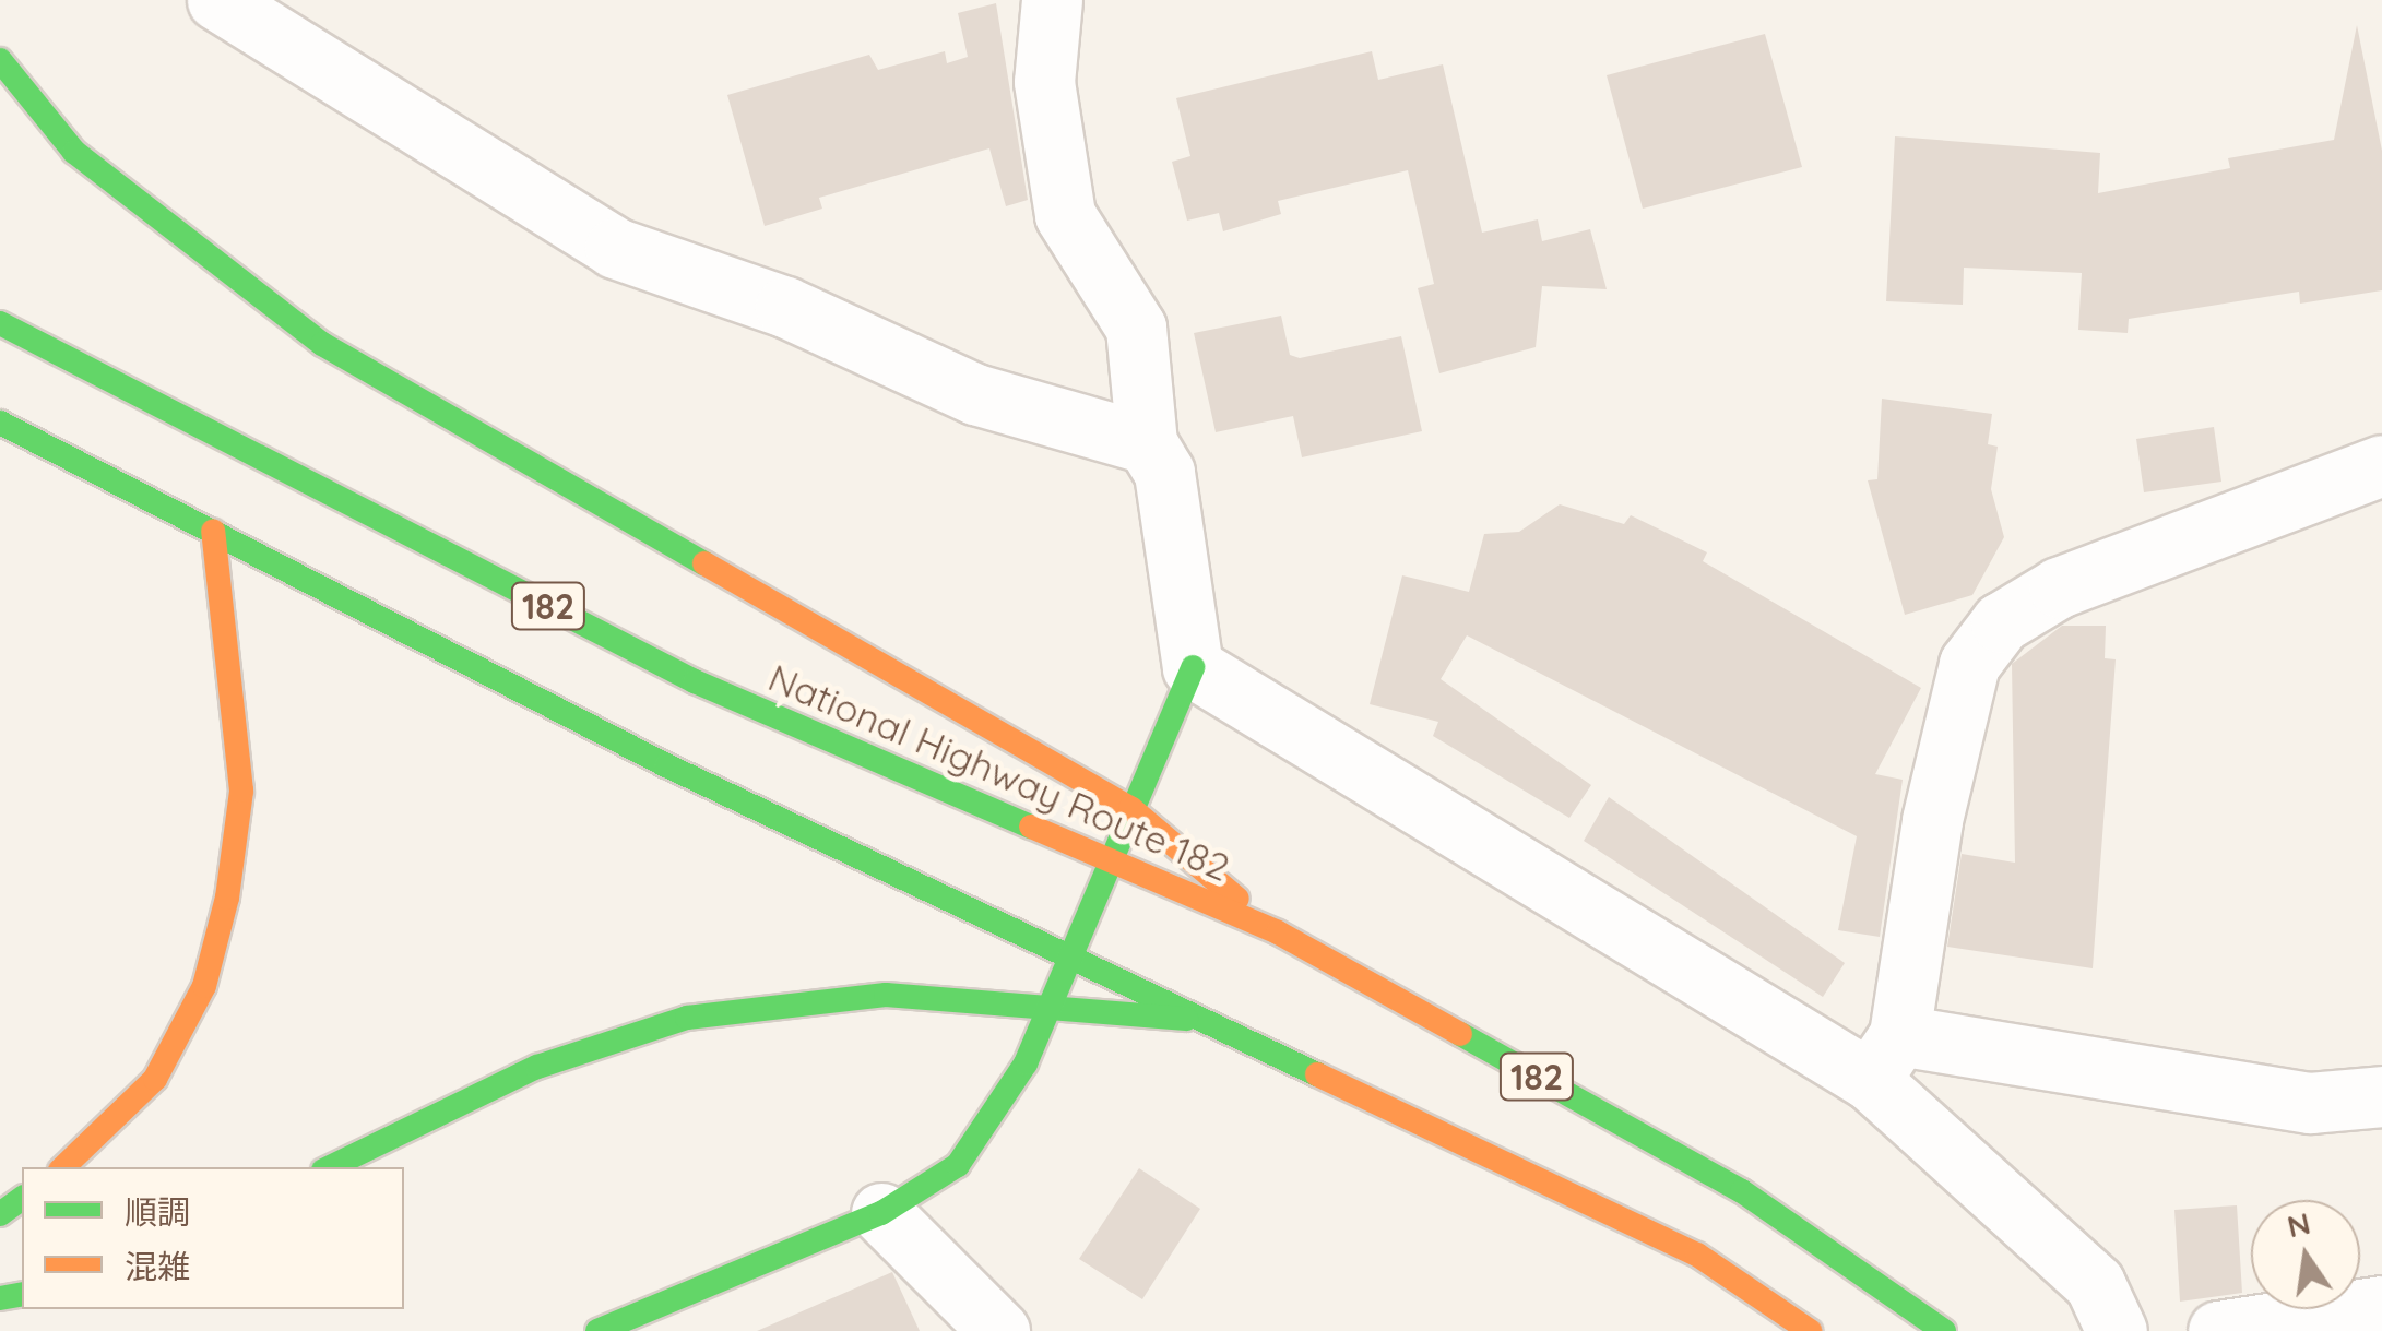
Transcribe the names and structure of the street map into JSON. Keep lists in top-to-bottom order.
{
  "streets": {
    "main road": ["182", "National Highway Route 182"]
  },
  "legend": ["順調", "混雑"],
  "north": "top"
}
